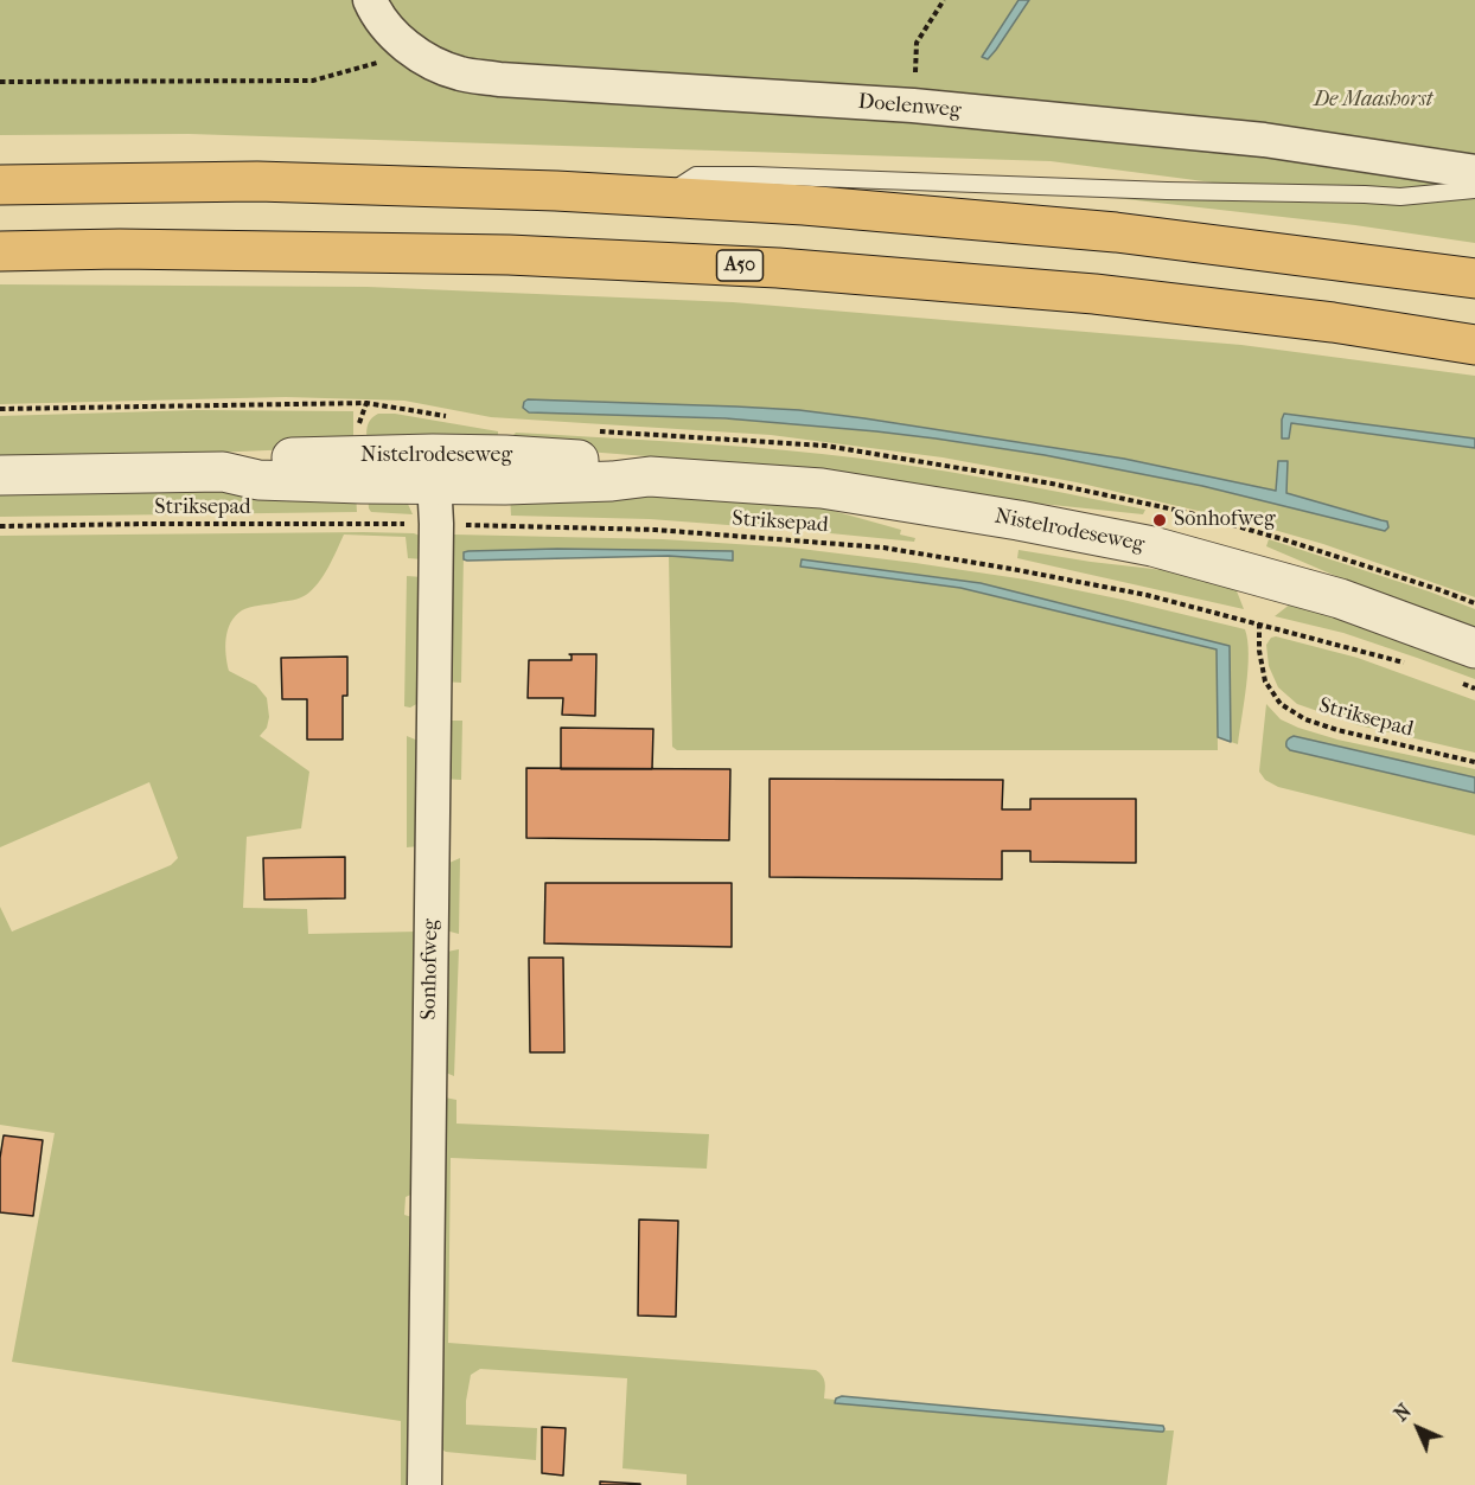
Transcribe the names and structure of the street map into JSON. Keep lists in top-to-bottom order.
{
  "streets": {
    "highway": ["A50"],
    "street": ["Doelenweg", "Nistelrodeseweg", "Sonhofweg"],
    "path": ["Striksepad"]
  },
  "crossings": [
    ["Nistelrodeseweg", "Sonhofweg"],
    ["Striksepad", "Sonhofweg"]
  ],
  "parks": ["De Maashorst"],
  "places": ["Sonhofweg"],
  "north": "top left"
}
